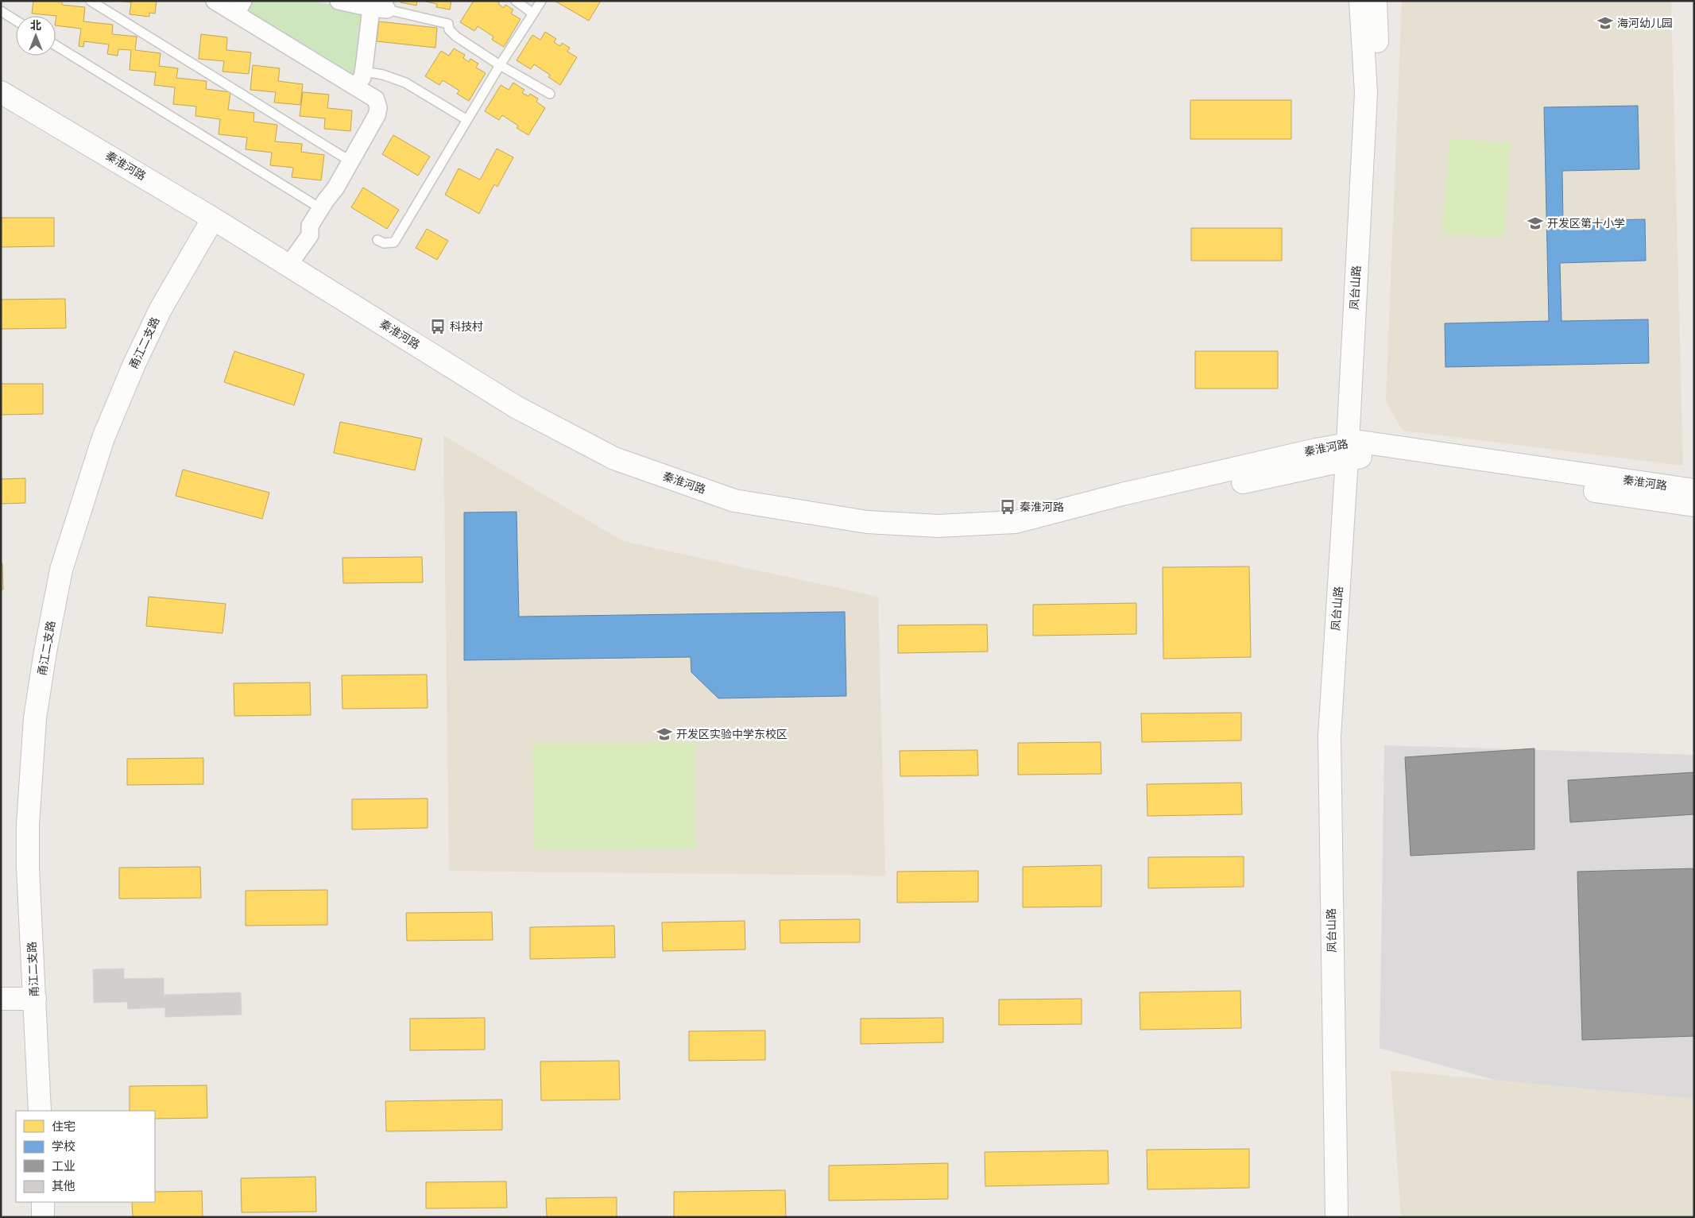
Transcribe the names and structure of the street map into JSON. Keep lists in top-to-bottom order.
{
  "streets": {
    "main road": ["秦淮河路", "凤台山路", "甬江二支路"]
  },
  "crossings": [
    ["秦淮河路", "凤台山路"],
    ["秦淮河路", "甬江二支路"]
  ],
  "places": {
    "school or university": ["海河幼儿园", "开发区第十小学", "开发区实验中学东校区"],
    "bus stop": ["科技村", "秦淮河路"]
  },
  "legend": [
    "住宅",
    "学校",
    "工业",
    "其他"
  ],
  "north": "top"
}
